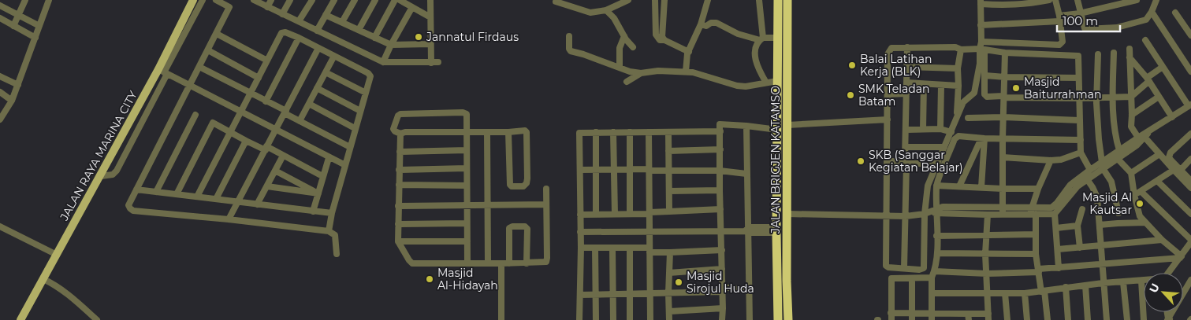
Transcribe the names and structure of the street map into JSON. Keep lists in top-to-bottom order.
{
  "streets": {
    "highway": ["JALAN BRIGJEN KATAMSO"],
    "main road": ["JALAN RAYA MARINA CITY"]
  },
  "places": [
    "Jannatul Firdaus",
    "Balai Latihan Kerja (BLK)",
    "Masjid Baiturrahman",
    "SMK Teladan Batam",
    "SKB (Sanggar Kegiatan Belajar)",
    "Masjid Al Kautsar",
    "Masjid Al-Hidayah",
    "Masjid Sirojul Huda"
  ],
  "scale_bar": "100 m",
  "north": "top left"
}
